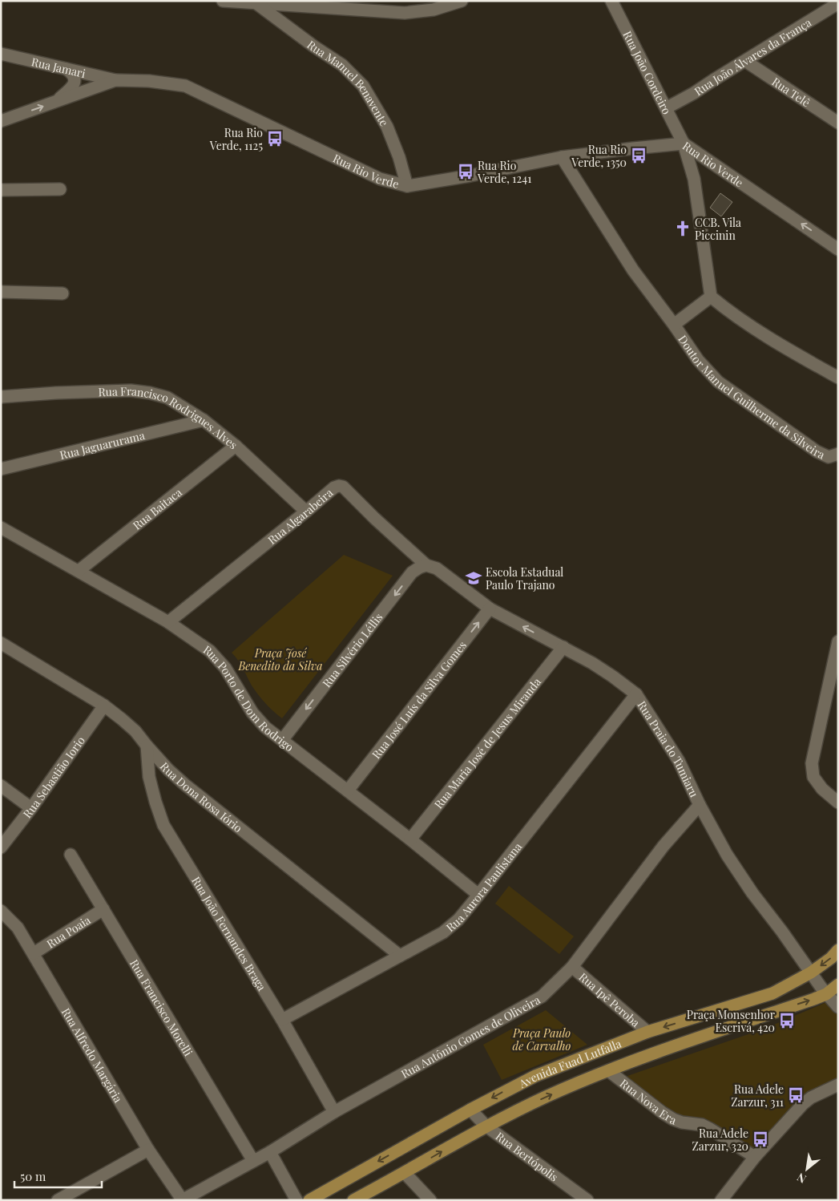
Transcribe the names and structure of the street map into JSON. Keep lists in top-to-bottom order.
{
  "streets": {
    "main road": ["Avenida Fuad Lutfalla"],
    "street": [
      "Rua João Álvares da França",
      "Rua Jamari",
      "Rua João Cordeiro",
      "Rua Manuel Benavente",
      "Rua Telê",
      "Rua Rio Verde",
      "Doutor Manuel Guilherme da Silveira",
      "Rua Francisco Rodrigues Alves",
      "Rua Jaguarurama",
      "Rua Baitaca",
      "Rua Algarabeira",
      "Rua Silvério Léllis",
      "Rua Porto de Dom Rodrigo",
      "Rua José Luís da Silva Gomes",
      "Rua Maria José de Jesus Miranda",
      "Rua Praia do Tumiaru",
      "Rua Sebastião Iorio",
      "Rua Dona Rosa Iório",
      "Rua Aurora Paulistana",
      "Rua Poaia",
      "Rua João Fernandes Braga",
      "Rua Ipê Peroba",
      "Rua Francisco Morelli",
      "Rua Antônio Gomes de Oliveira",
      "Rua Alfredo Margária",
      "Rua Nova Era",
      "Rua Bertópolis"
    ]
  },
  "crossings": [
    ["Rua João Álvares da França", "Rua João Cordeiro"],
    ["Rua João Álvares da França", "Rua Telê"],
    ["Rua Jamari", "Rua Rio Verde"],
    ["Rua João Cordeiro", "Rua Rio Verde"],
    ["Rua Manuel Benavente", "Rua Rio Verde"],
    ["Rua Rio Verde", "Doutor Manuel Guilherme da Silveira"],
    ["Rua Francisco Rodrigues Alves", "Rua Jaguarurama"],
    ["Rua Francisco Rodrigues Alves", "Rua Baitaca"],
    ["Rua Francisco Rodrigues Alves", "Rua Algarabeira"],
    ["Rua Baitaca", "Rua Porto de Dom Rodrigo"],
    ["Rua Algarabeira", "Rua Silvério Léllis"],
    ["Rua Algarabeira", "Rua Porto de Dom Rodrigo"],
    ["Rua Algarabeira", "Rua Praia do Tumiaru"],
    ["Rua Silvério Léllis", "Rua Porto de Dom Rodrigo"],
    ["Rua Silvério Léllis", "Rua Praia do Tumiaru"],
    ["Rua Porto de Dom Rodrigo", "Rua José Luís da Silva Gomes"],
    ["Rua Porto de Dom Rodrigo", "Rua Maria José de Jesus Miranda"],
    ["Rua Porto de Dom Rodrigo", "Rua Aurora Paulistana"],
    ["Rua José Luís da Silva Gomes", "Rua Praia do Tumiaru"],
    ["Rua Maria José de Jesus Miranda", "Rua Praia do Tumiaru"],
    ["Rua Praia do Tumiaru", "Rua Aurora Paulistana"],
    ["Rua Praia do Tumiaru", "Rua Antônio Gomes de Oliveira"],
    ["Rua Praia do Tumiaru", "Avenida Fuad Lutfalla"],
    ["Rua Sebastião Iorio", "Rua Dona Rosa Iório"],
    ["Rua Dona Rosa Iório", "Rua Aurora Paulistana"],
    ["Rua Dona Rosa Iório", "Rua João Fernandes Braga"],
    ["Rua Aurora Paulistana", "Rua João Fernandes Braga"],
    ["Rua Poaia", "Rua Francisco Morelli"],
    ["Rua Poaia", "Rua Alfredo Margária"],
    ["Rua João Fernandes Braga", "Rua Antônio Gomes de Oliveira"],
    ["Rua Ipê Peroba", "Rua Antônio Gomes de Oliveira"],
    ["Rua Ipê Peroba", "Avenida Fuad Lutfalla"],
    ["Rua Francisco Morelli", "Rua Antônio Gomes de Oliveira"],
    ["Rua Antônio Gomes de Oliveira", "Rua Alfredo Margária"],
    ["Avenida Fuad Lutfalla", "Rua Nova Era"],
    ["Avenida Fuad Lutfalla", "Rua Bertópolis"]
  ],
  "one_way": ["Rua Silvério Léllis", "Rua José Luís da Silva Gomes"],
  "parks": ["Praça José Benedito da Silva", "Praça Paulo de Carvalho"],
  "places": {
    "bus stop": [
      "Rua Rio Verde, 1125",
      "Rua Rio Verde, 1350",
      "Rua Rio Verde, 1241",
      "Praça Monsenhor Escrivá, 420",
      "Rua Adele Zarzur, 311",
      "Rua Adele Zarzur, 320"
    ],
    "church": ["CCB. Vila Piccinin"],
    "school or university": ["Escola Estadual Paulo Trajano"]
  },
  "scale_bar": "50 m",
  "north": "bottom left"
}
